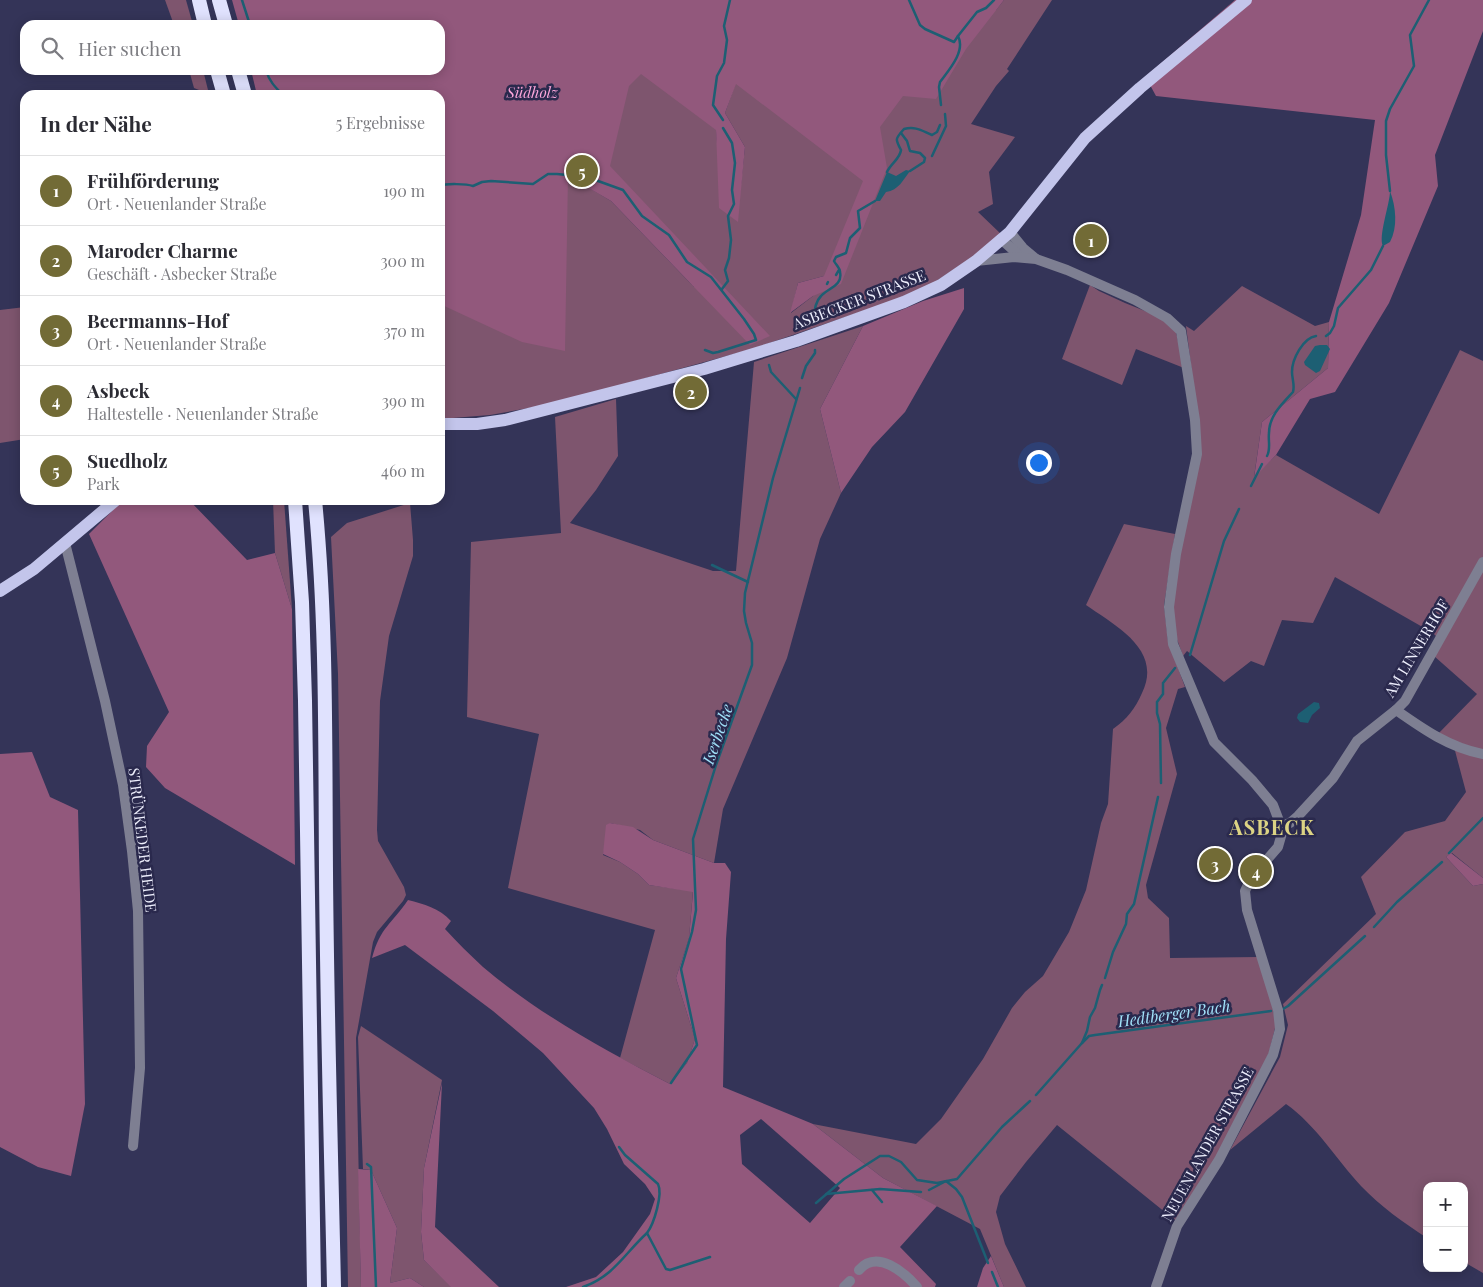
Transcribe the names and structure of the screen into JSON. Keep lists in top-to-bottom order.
{
  "streets": {
    "main road": ["ASBECKER STRASSE"],
    "street": ["AM LINNERHOF", "STRÜNKEDER HEIDE", "NEUENLANDER STRASSE"]
  },
  "crossings": [
    ["AM LINNERHOF", "NEUENLANDER STRASSE"]
  ],
  "districts": ["ASBECK"],
  "water": ["Iserbecke", "Hedtberger Bach"],
  "parks": ["Südholz"],
  "page": {
    "search": "Hier suchen",
    "heading": ["In der Nähe", "5 Ergebnisse"],
    "pins": [
      "5",
      "1",
      "2",
      "3",
      "4"
    ],
    "list": [
      {
        "mark": "1",
        "name": "Frühförderung",
        "note": "Ort · Neuenlander Straße",
        "value": "190 m"
      },
      {
        "mark": "2",
        "name": "Maroder Charme",
        "note": "Geschäft · Asbecker Straße",
        "value": "300 m"
      },
      {
        "mark": "3",
        "name": "Beermanns-Hof",
        "note": "Ort · Neuenlander Straße",
        "value": "370 m"
      },
      {
        "mark": "4",
        "name": "Asbeck",
        "note": "Haltestelle · Neuenlander Straße",
        "value": "390 m"
      },
      {
        "mark": "5",
        "name": "Suedholz",
        "note": "Park",
        "value": "460 m"
      }
    ],
    "map_buttons": ["+", "−"]
  }
}
